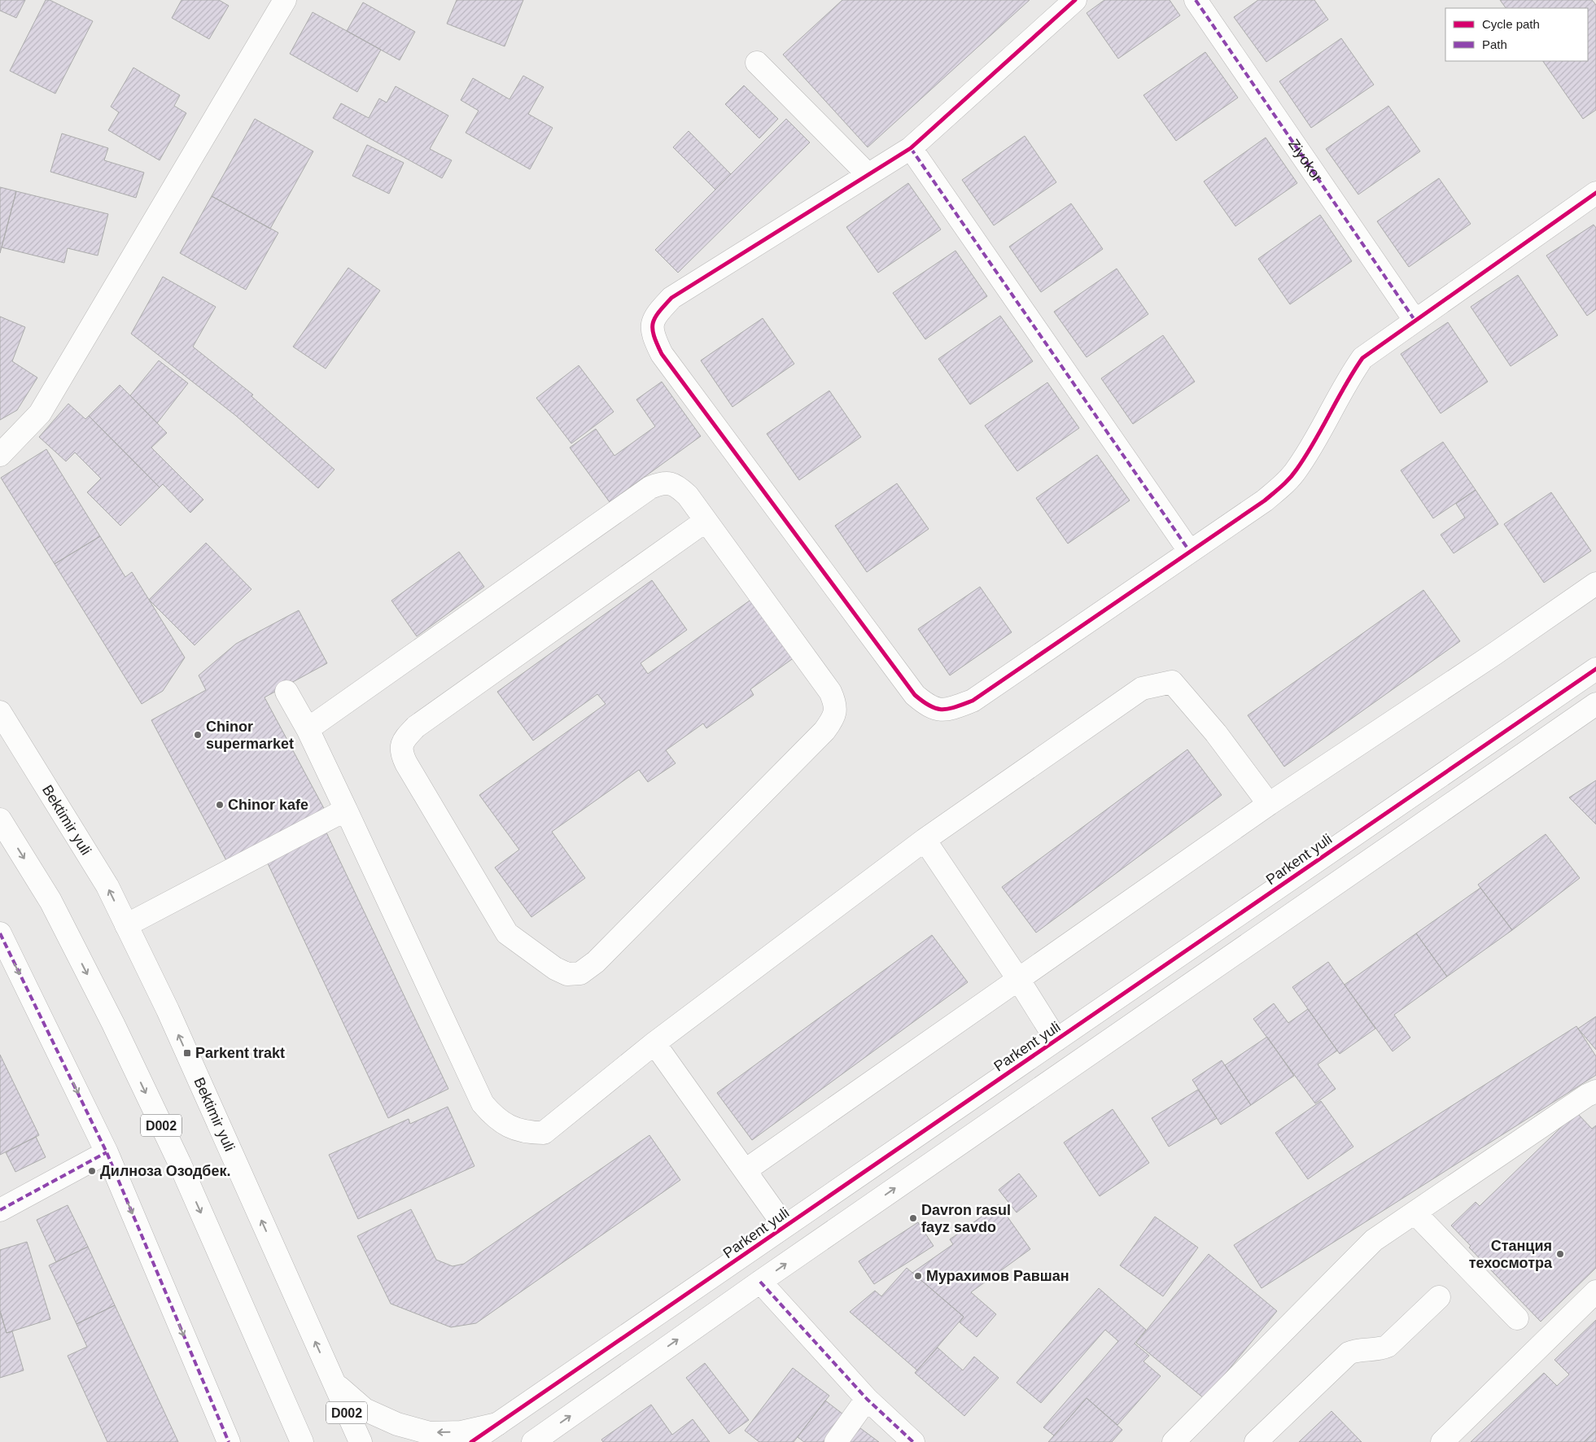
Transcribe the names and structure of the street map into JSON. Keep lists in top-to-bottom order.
{
  "streets": {
    "main road": [
      "Ziyokor",
      "Bektimir yuli",
      "Parkent yuli",
      "D002"
    ]
  },
  "places": {
    "other": [
      "Chinor supermarket",
      "Chinor kafe",
      "Дилноза Озодбек.",
      "Davron rasul fayz savdo",
      "Станция техосмотра",
      "Мурахимов Равшан"
    ],
    "transit": ["Parkent trakt"]
  },
  "legend": ["Cycle path", "Path"]
}
